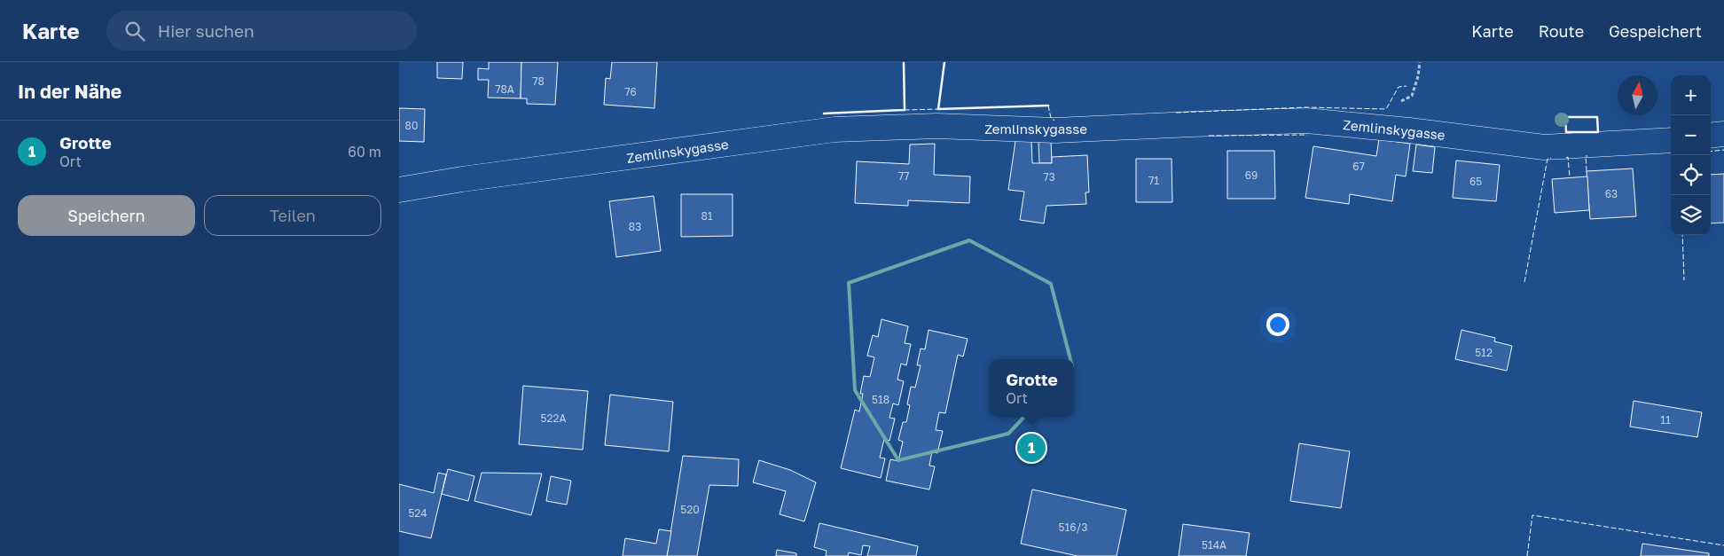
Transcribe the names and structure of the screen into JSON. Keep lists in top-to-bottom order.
{
  "streets": {
    "street": ["Zemlinskygasse"]
  },
  "house_numbers": [
    "78",
    "78A",
    "76",
    "80",
    "67",
    "69",
    "77",
    "73",
    "71",
    "65",
    "63",
    "81",
    "83",
    "512",
    "518",
    "522A",
    "11",
    "520",
    "524",
    "516/3",
    "514A"
  ],
  "north": "top",
  "page": {
    "header": "Karte",
    "search": "Hier suchen",
    "nav": ["Karte", "Route", "Gespeichert"],
    "heading": "In der Nähe",
    "map_buttons": ["+", "−"],
    "list": [
      {
        "mark": "1",
        "name": "Grotte",
        "note": "Ort",
        "value": "60 m"
      }
    ],
    "buttons": ["Speichern", "Teilen"],
    "popup": ["Grotte", "Ort"],
    "pins": "1"
  }
}
